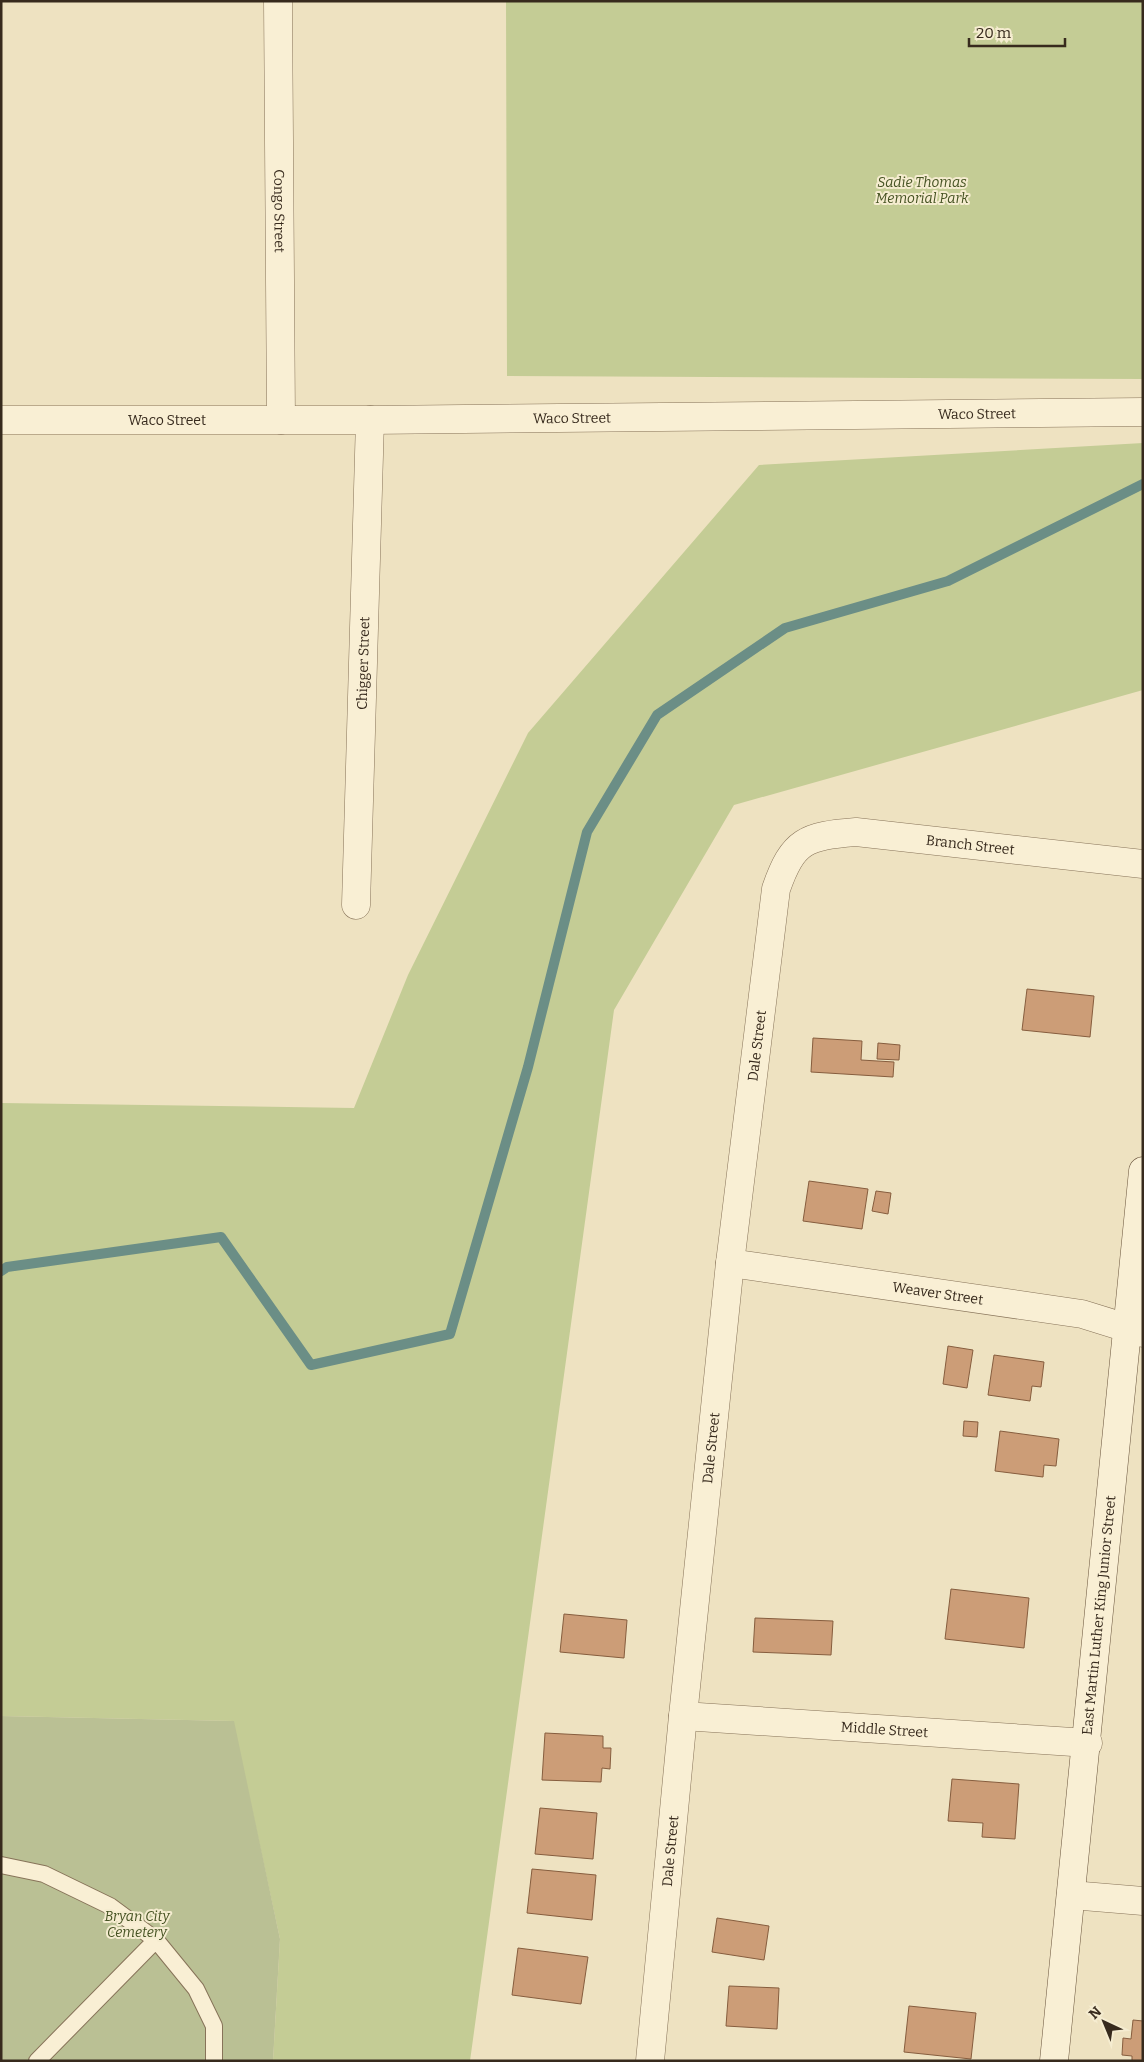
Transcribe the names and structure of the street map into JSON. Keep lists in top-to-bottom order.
{
  "streets": {
    "street": [
      "Congo Street",
      "Waco Street",
      "Chigger Street",
      "Branch Street",
      "Dale Street",
      "Weaver Street",
      "East Martin Luther King Junior Street",
      "Middle Street"
    ]
  },
  "crossings": [
    ["Congo Street", "Waco Street"],
    ["Waco Street", "Chigger Street"],
    ["Branch Street", "Dale Street"],
    ["Dale Street", "Weaver Street"],
    ["Dale Street", "Middle Street"],
    ["Weaver Street", "East Martin Luther King Junior Street"],
    ["East Martin Luther King Junior Street", "Middle Street"]
  ],
  "parks": ["Sadie Thomas Memorial Park", "Bryan City Cemetery"],
  "scale_bar": "20 m",
  "north": "top left"
}
